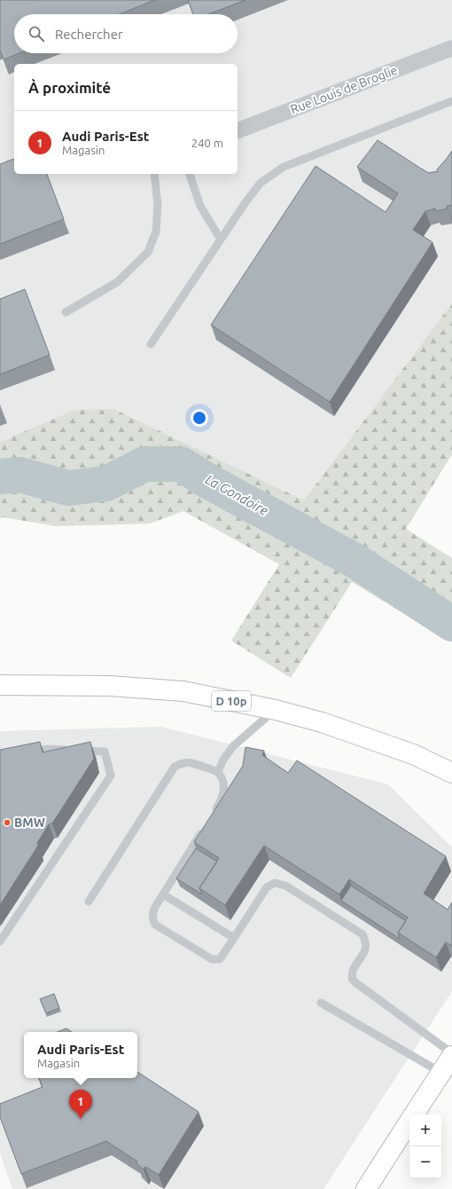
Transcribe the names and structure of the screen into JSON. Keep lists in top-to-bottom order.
{
  "streets": {
    "main road": ["D 10p"],
    "street": ["Rue Louis de Broglie"]
  },
  "water": ["La Gondoire"],
  "places": ["BMW"],
  "page": {
    "search": "Rechercher",
    "heading": "À proximité",
    "list": [
      {
        "mark": "1",
        "name": "Audi Paris-Est",
        "note": "Magasin",
        "value": "240 m"
      }
    ],
    "popup": ["Audi Paris-Est", "Magasin"],
    "pins": "1",
    "map_buttons": ["+", "−"]
  }
}
